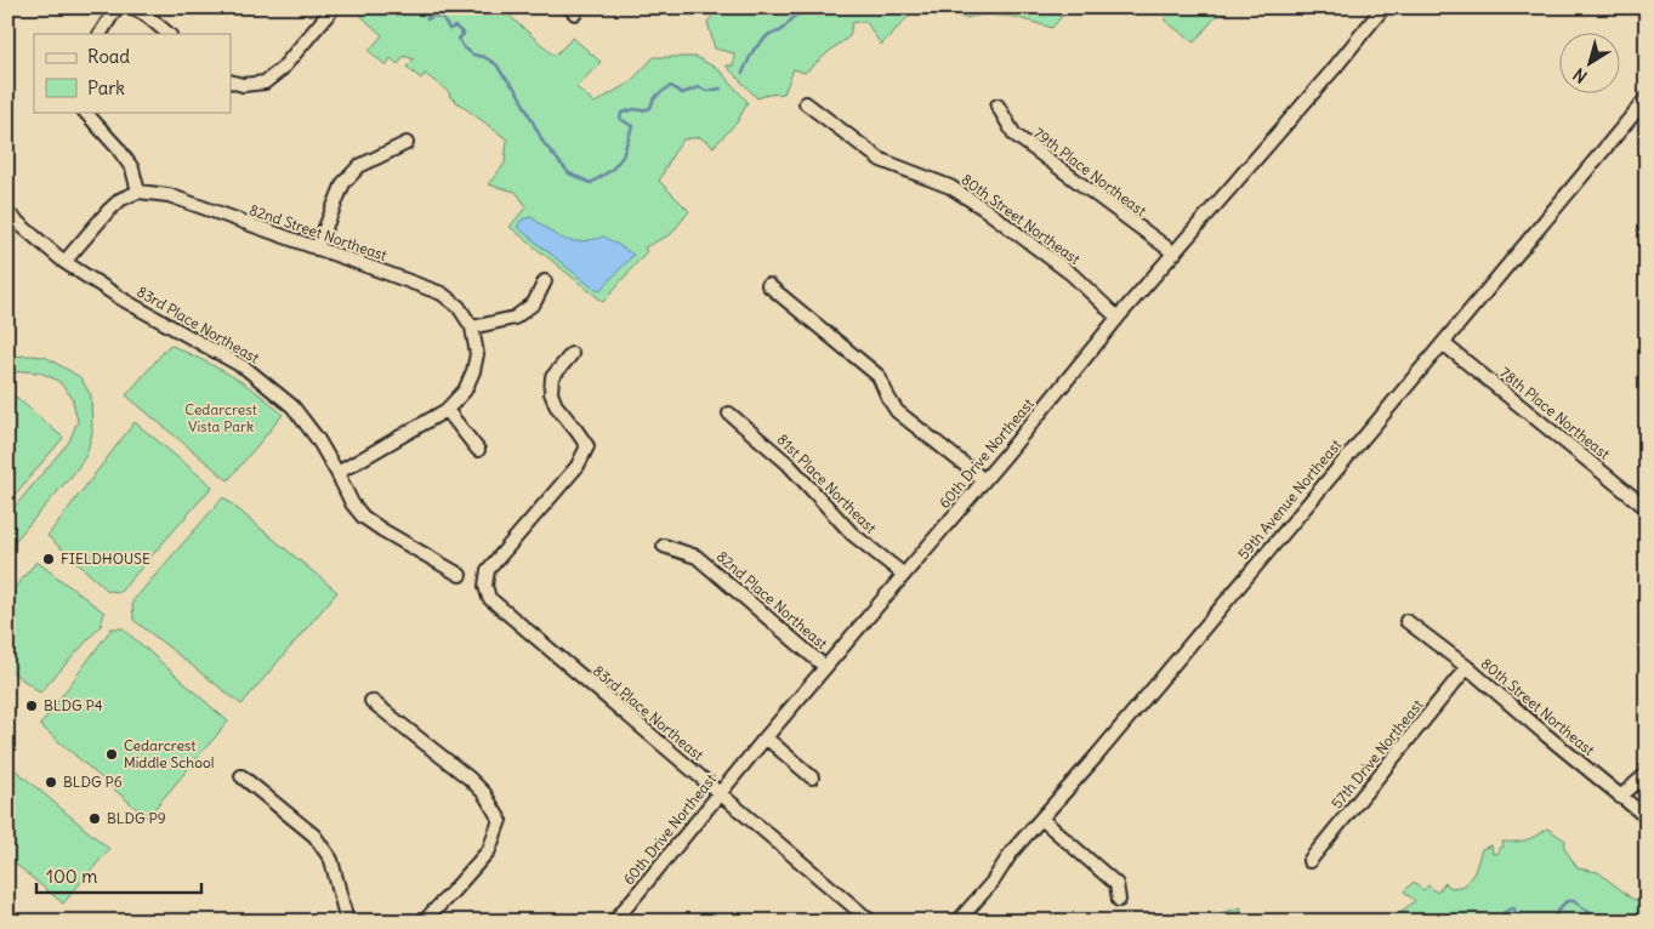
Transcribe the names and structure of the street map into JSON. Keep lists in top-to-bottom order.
{
  "streets": {
    "street": [
      "79th Place Northeast",
      "80th Street Northeast",
      "82nd Street Northeast",
      "83rd Place Northeast",
      "78th Place Northeast",
      "60th Drive Northeast",
      "81st Place Northeast",
      "59th Avenue Northeast",
      "82nd Place Northeast",
      "57th Drive Northeast"
    ]
  },
  "crossings": [
    ["79th Place Northeast", "60th Drive Northeast"],
    ["80th Street Northeast", "60th Drive Northeast"],
    ["80th Street Northeast", "57th Drive Northeast"],
    ["83rd Place Northeast", "60th Drive Northeast"],
    ["78th Place Northeast", "59th Avenue Northeast"],
    ["60th Drive Northeast", "81st Place Northeast"],
    ["60th Drive Northeast", "82nd Place Northeast"]
  ],
  "parks": ["Cedarcrest Vista Park"],
  "places": [
    "FIELDHOUSE",
    "BLDG P4",
    "Cedarcrest Middle School",
    "BLDG P6",
    "BLDG P9"
  ],
  "legend": ["Road", "Park"],
  "scale_bar": "100 m",
  "north": "bottom left"
}
